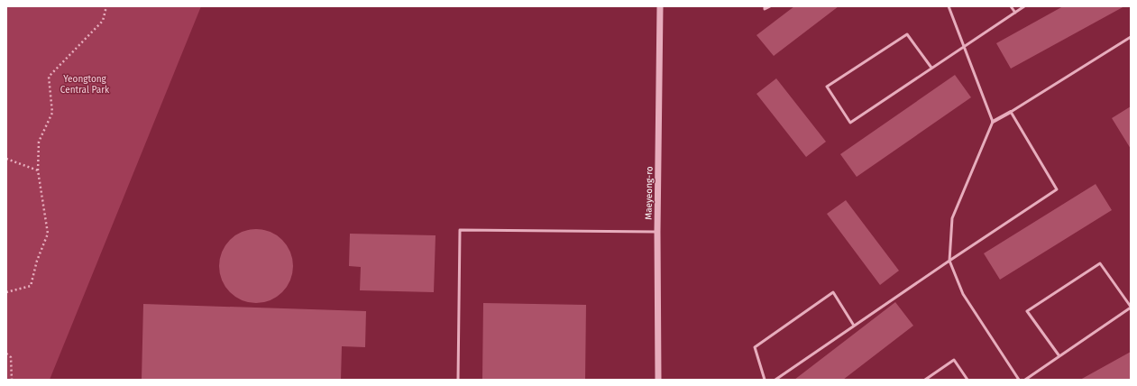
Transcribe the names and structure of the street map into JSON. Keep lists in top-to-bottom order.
{
  "streets": {
    "street": ["Maeyeong-ro"]
  },
  "parks": ["Yeongtong Central Park"]
}
